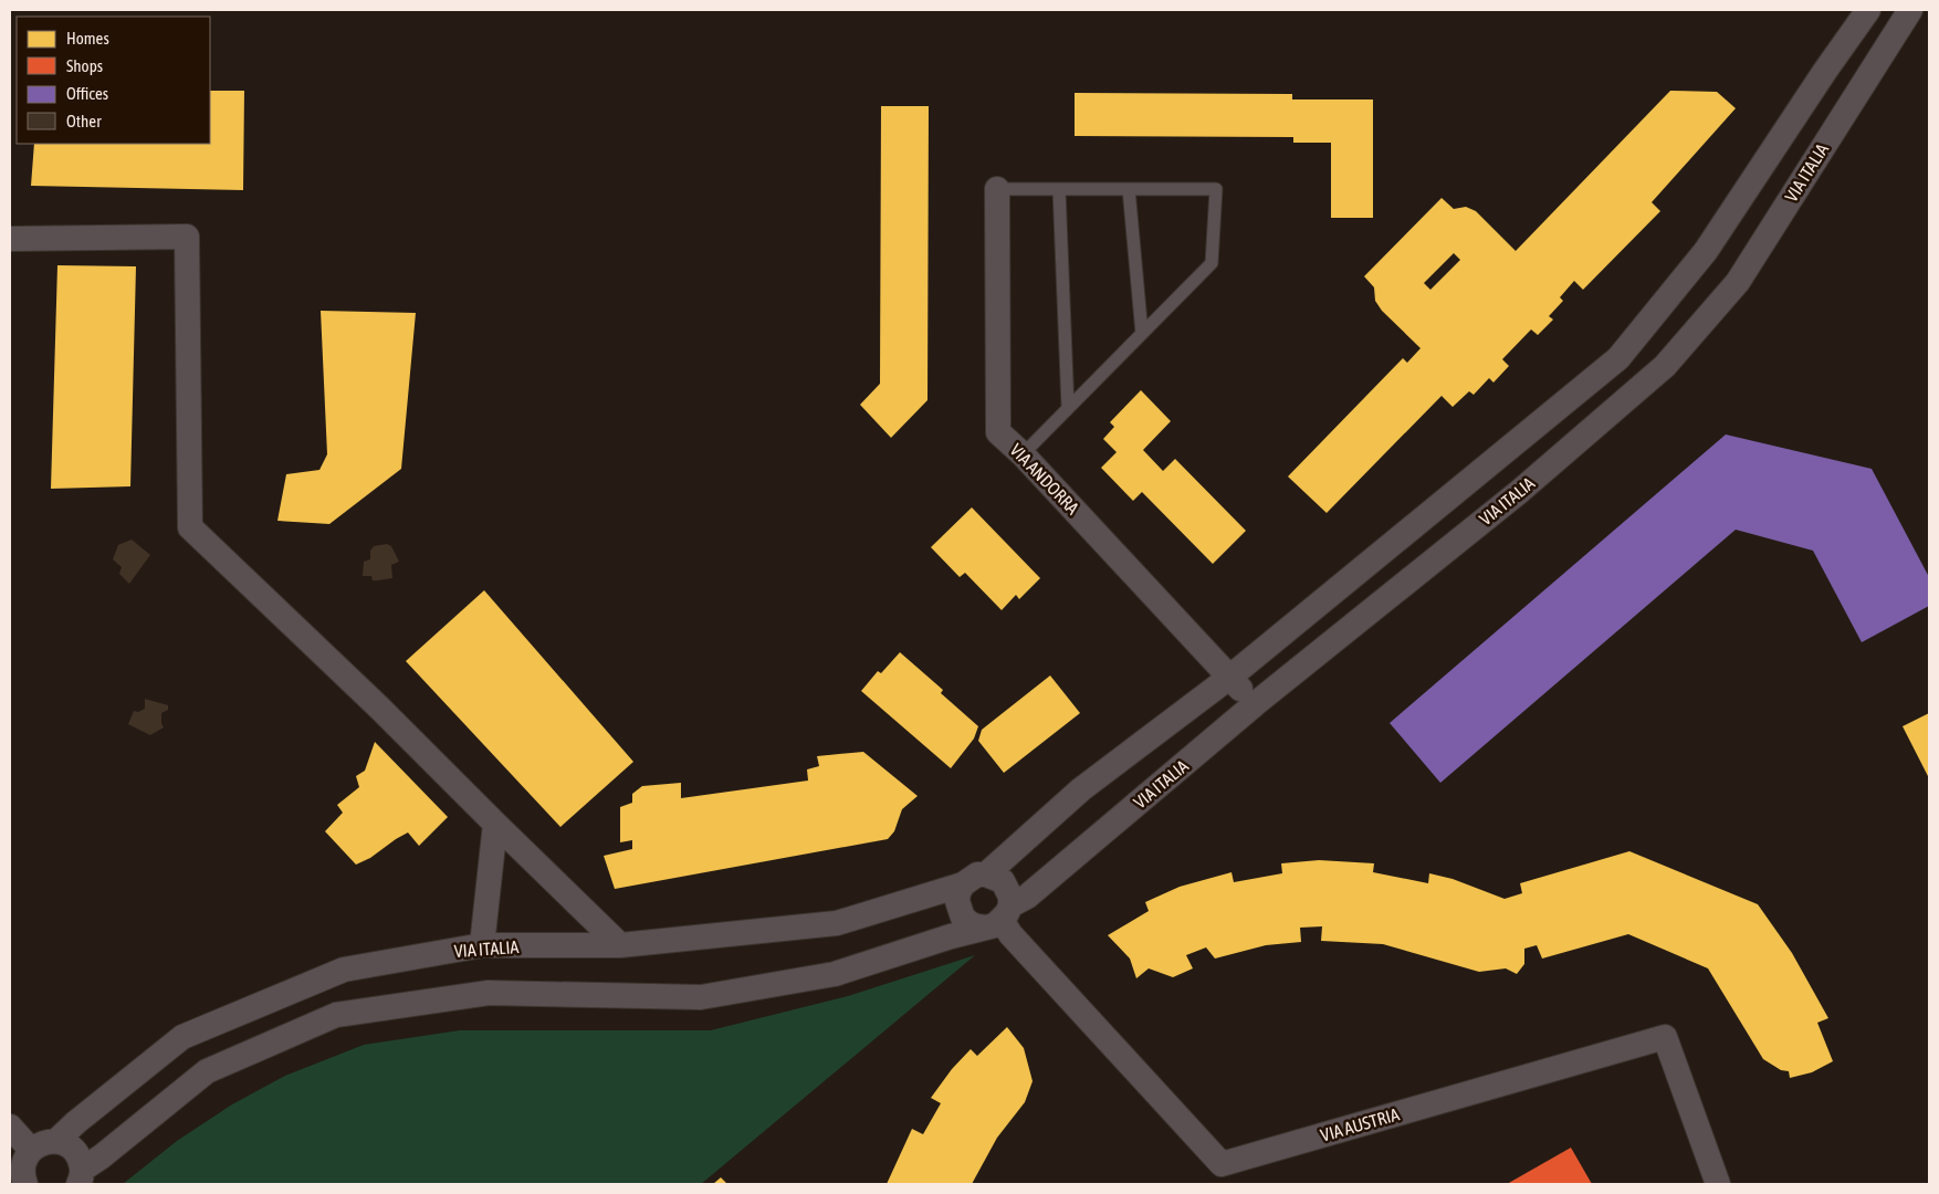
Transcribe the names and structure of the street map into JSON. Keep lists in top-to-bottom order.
{
  "streets": {
    "street": ["VIA ITALIA", "VIA ANDORRA", "VIA AUSTRIA"]
  },
  "crossings": [
    ["VIA ITALIA", "VIA ANDORRA"],
    ["VIA ITALIA", "VIA AUSTRIA"]
  ],
  "legend": [
    "Homes",
    "Shops",
    "Offices",
    "Other"
  ]
}
